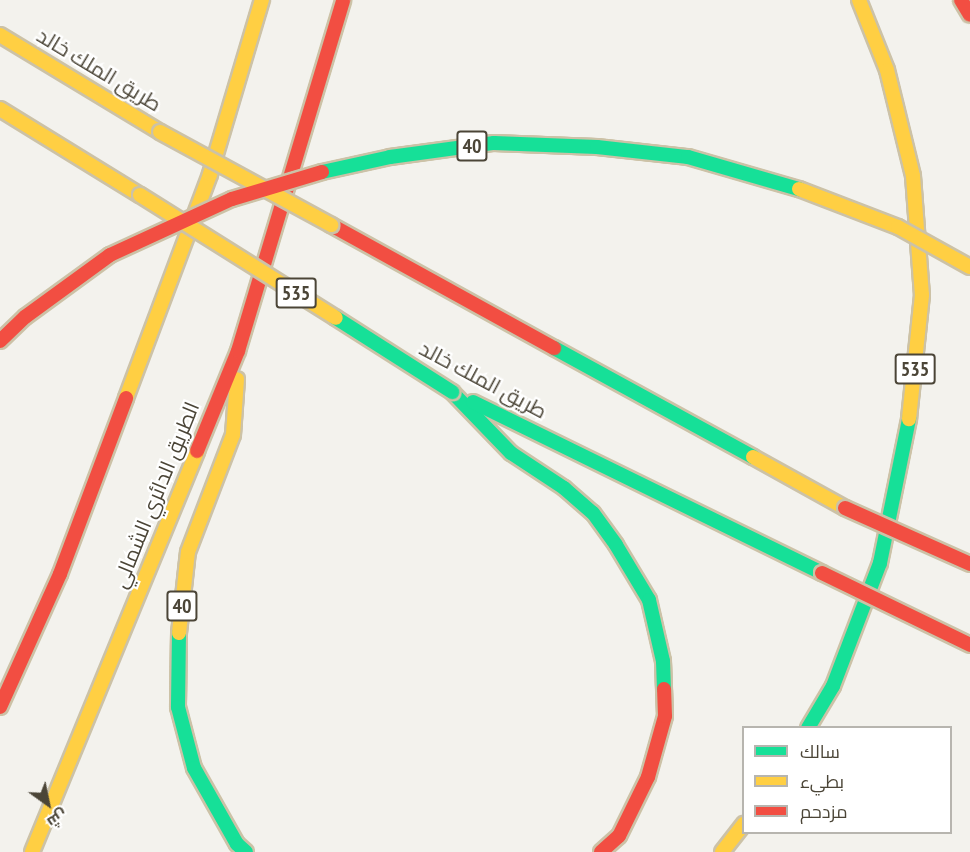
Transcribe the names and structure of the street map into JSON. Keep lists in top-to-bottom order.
{
  "streets": {
    "highway": [
      "طريق الملك خالد",
      "40",
      "535",
      "الطريق الدائري الشمالي"
    ]
  },
  "crossings": [
    ["40", "الطريق الدائري الشمالي"]
  ],
  "legend": ["سالك", "بطيء", "مزدحم"],
  "north": "bottom right"
}
